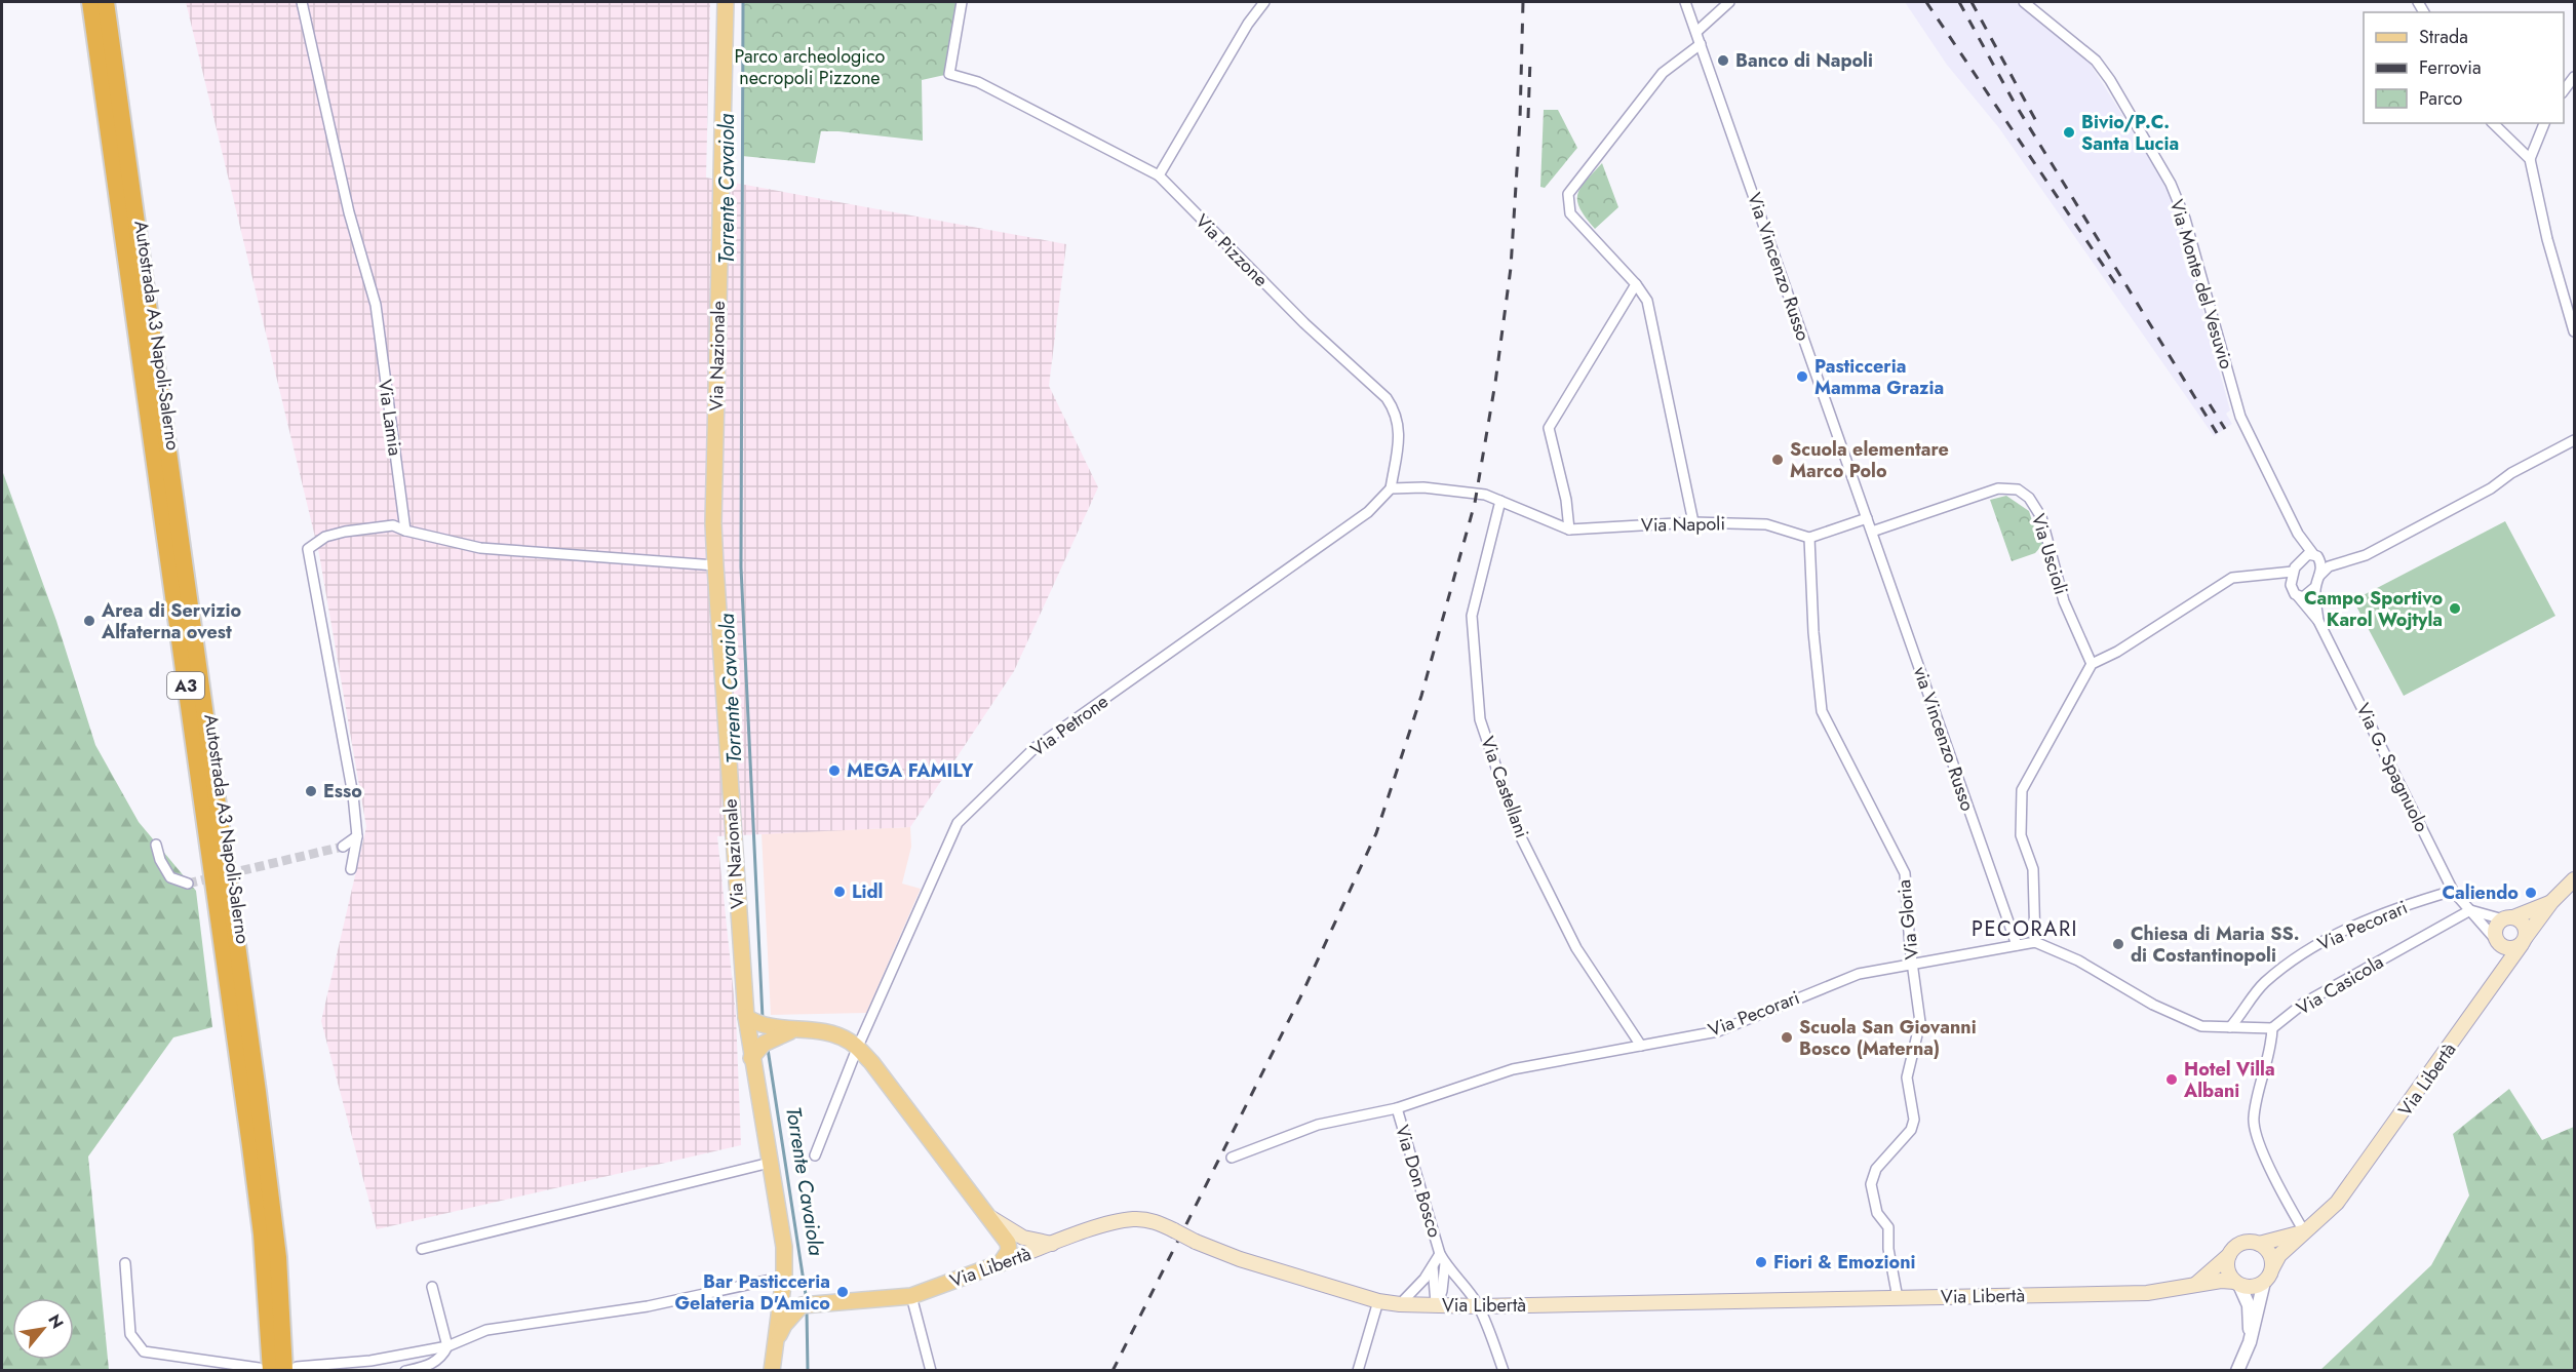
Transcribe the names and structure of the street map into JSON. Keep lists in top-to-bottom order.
{
  "streets": {
    "highway": ["Autostrada A3 Napoli-Salerno", "A3"],
    "main road": ["Via Nazionale", "Via Libertà"],
    "street": [
      "Via Pizzone",
      "Via Vincenzo Russo",
      "Via Monte del Vesuvio",
      "Via Lamia",
      "Via Napoli",
      "Via Uscioli",
      "Via Petrone",
      "via Vincenzo Russo",
      "Via G. Spagnuolo",
      "Via Castellani",
      "Via Gloria",
      "Via Pecorari",
      "Via Casicola",
      "Via Don Bosco"
    ]
  },
  "crossings": [
    ["Via Pizzone", "Via Petrone"],
    ["Via Vincenzo Russo", "Via Uscioli"],
    ["Via Vincenzo Russo", "via Vincenzo Russo"],
    ["Via Monte del Vesuvio", "Via G. Spagnuolo"],
    ["Via Napoli", "Via Castellani"],
    ["Via Napoli", "Via Gloria"],
    ["Via Uscioli", "via Vincenzo Russo"],
    ["via Vincenzo Russo", "Via Pecorari"],
    ["Via G. Spagnuolo", "Via Pecorari"],
    ["Via G. Spagnuolo", "Via Casicola"],
    ["Via G. Spagnuolo", "Via Libertà"],
    ["Via Castellani", "Via Pecorari"],
    ["Via Gloria", "Via Pecorari"],
    ["Via Gloria", "Via Libertà"],
    ["Via Pecorari", "Via Don Bosco"],
    ["Via Libertà", "Via Don Bosco"]
  ],
  "districts": ["PECORARI"],
  "water": ["Torrente Cavaiola"],
  "parks": ["Parco archeologico necropoli Pizzone"],
  "places": [
    "Banco di Napoli",
    "Bivio/P.C. Santa Lucia",
    "Pasticceria Mamma Grazia",
    "Scuola elementare Marco Polo",
    "Campo Sportivo Karol Wojtyla",
    "Area di Servizio Alfaterna ovest",
    "MEGA FAMILY",
    "Esso",
    "Lidl",
    "Caliendo",
    "Chiesa di Maria SS. di Costantinopoli",
    "Scuola San Giovanni Bosco (Materna)",
    "Hotel Villa Albani",
    "Fiori & Emozioni",
    "Bar Pasticceria Gelateria D'Amico"
  ],
  "legend": ["Strada", "Ferrovia", "Parco"],
  "north": "top right"
}
